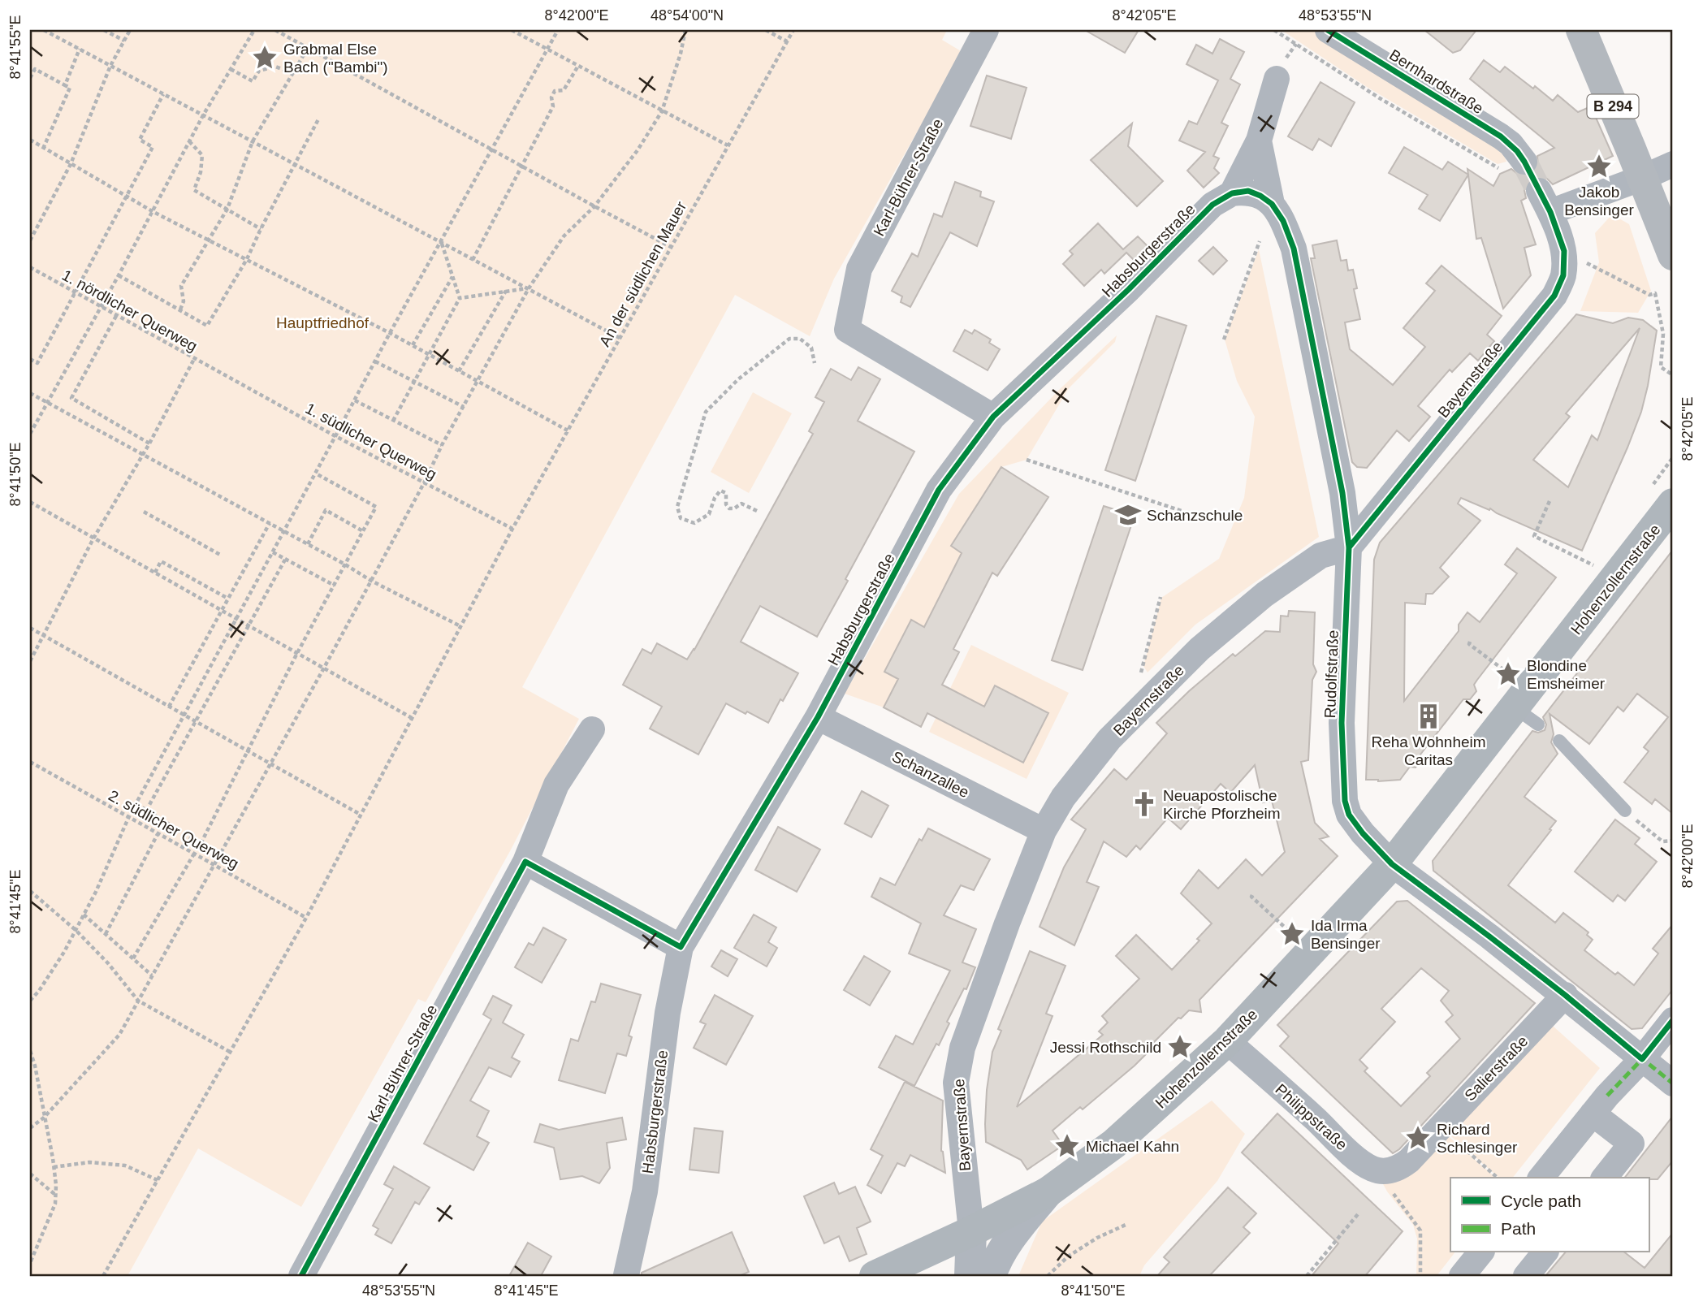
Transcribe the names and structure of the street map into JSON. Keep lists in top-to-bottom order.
{
  "streets": {
    "main road": ["B 294", "Hohenzollernstraße"],
    "street": [
      "Bernhardstraße",
      "Karl-Bührer-Straße",
      "Habsburgerstraße",
      "Bayernstraße",
      "Rudolfstraße",
      "Schanzallee",
      "Salierstraße",
      "Philippstraße"
    ],
    "path": [
      "An der südlichen Mauer",
      "1. nördlicher Querweg",
      "1. südlicher Querweg",
      "2. südlicher Querweg"
    ]
  },
  "crossings": [
    ["B 294", "Bayernstraße"],
    ["Karl-Bührer-Straße", "Habsburgerstraße"],
    ["Habsburgerstraße", "Schanzallee"],
    ["An der südlichen Mauer", "1. südlicher Querweg"],
    ["An der südlichen Mauer", "2. südlicher Querweg"],
    ["1. nördlicher Querweg", "1. südlicher Querweg"],
    ["Bayernstraße", "Hohenzollernstraße"],
    ["Bayernstraße", "Rudolfstraße"],
    ["Bayernstraße", "Schanzallee"],
    ["Hohenzollernstraße", "Rudolfstraße"],
    ["Hohenzollernstraße", "Philippstraße"],
    ["Rudolfstraße", "Salierstraße"],
    ["Salierstraße", "Philippstraße"]
  ],
  "parks": ["Hauptfriedhof"],
  "places": {
    "place": [
      "Grabmal Else Bach (\"Bambi\")",
      "Jakob Bensinger",
      "Blondine Emsheimer",
      "Ida Irma Bensinger",
      "Jessi Rothschild",
      "Richard Schlesinger",
      "Michael Kahn"
    ],
    "school or university": ["Schanzschule"],
    "building": ["Reha Wohnheim Caritas"],
    "church": ["Neuapostolische Kirche Pforzheim"]
  },
  "legend": ["Cycle path", "Path"],
  "coordinates": [
    "8°42'00\"E",
    "48°54'00\"N",
    "8°42'05\"E",
    "48°53'55\"N",
    "8°41'55\"E",
    "8°41'50\"E",
    "8°41'45\"E"
  ]
}
